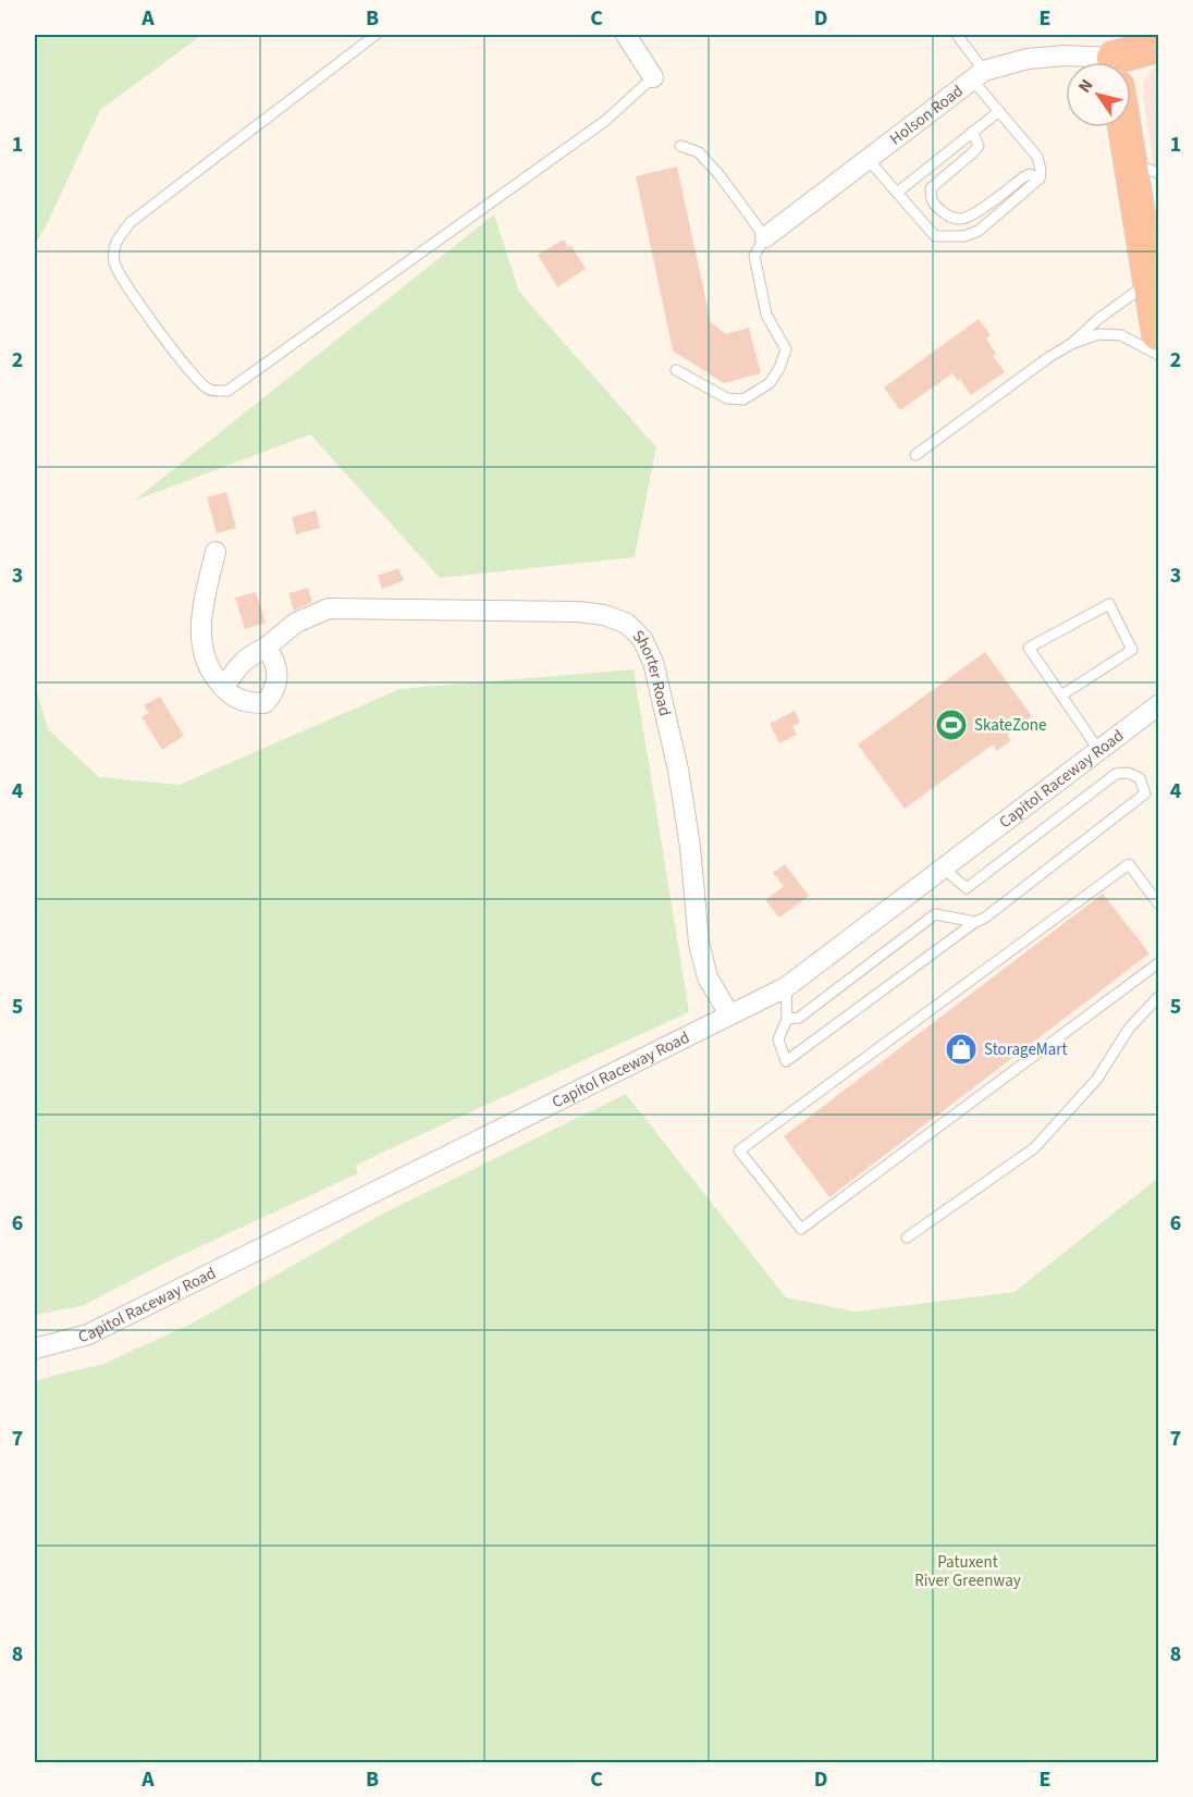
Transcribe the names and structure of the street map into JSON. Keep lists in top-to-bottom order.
{
  "streets": {
    "street": ["Holson Road", "Shorter Road", "Capitol Raceway Road"]
  },
  "crossings": [
    ["Shorter Road", "Capitol Raceway Road"]
  ],
  "parks": ["Patuxent River Greenway"],
  "places": {
    "sports": ["SkateZone"],
    "shop": ["StorageMart"]
  },
  "north": "top left",
  "grid": {
    "columns": [
      "A",
      "B",
      "C",
      "D",
      "E"
    ],
    "rows": [
      "1",
      "2",
      "3",
      "4",
      "5",
      "6",
      "7",
      "8"
    ]
  }
}
